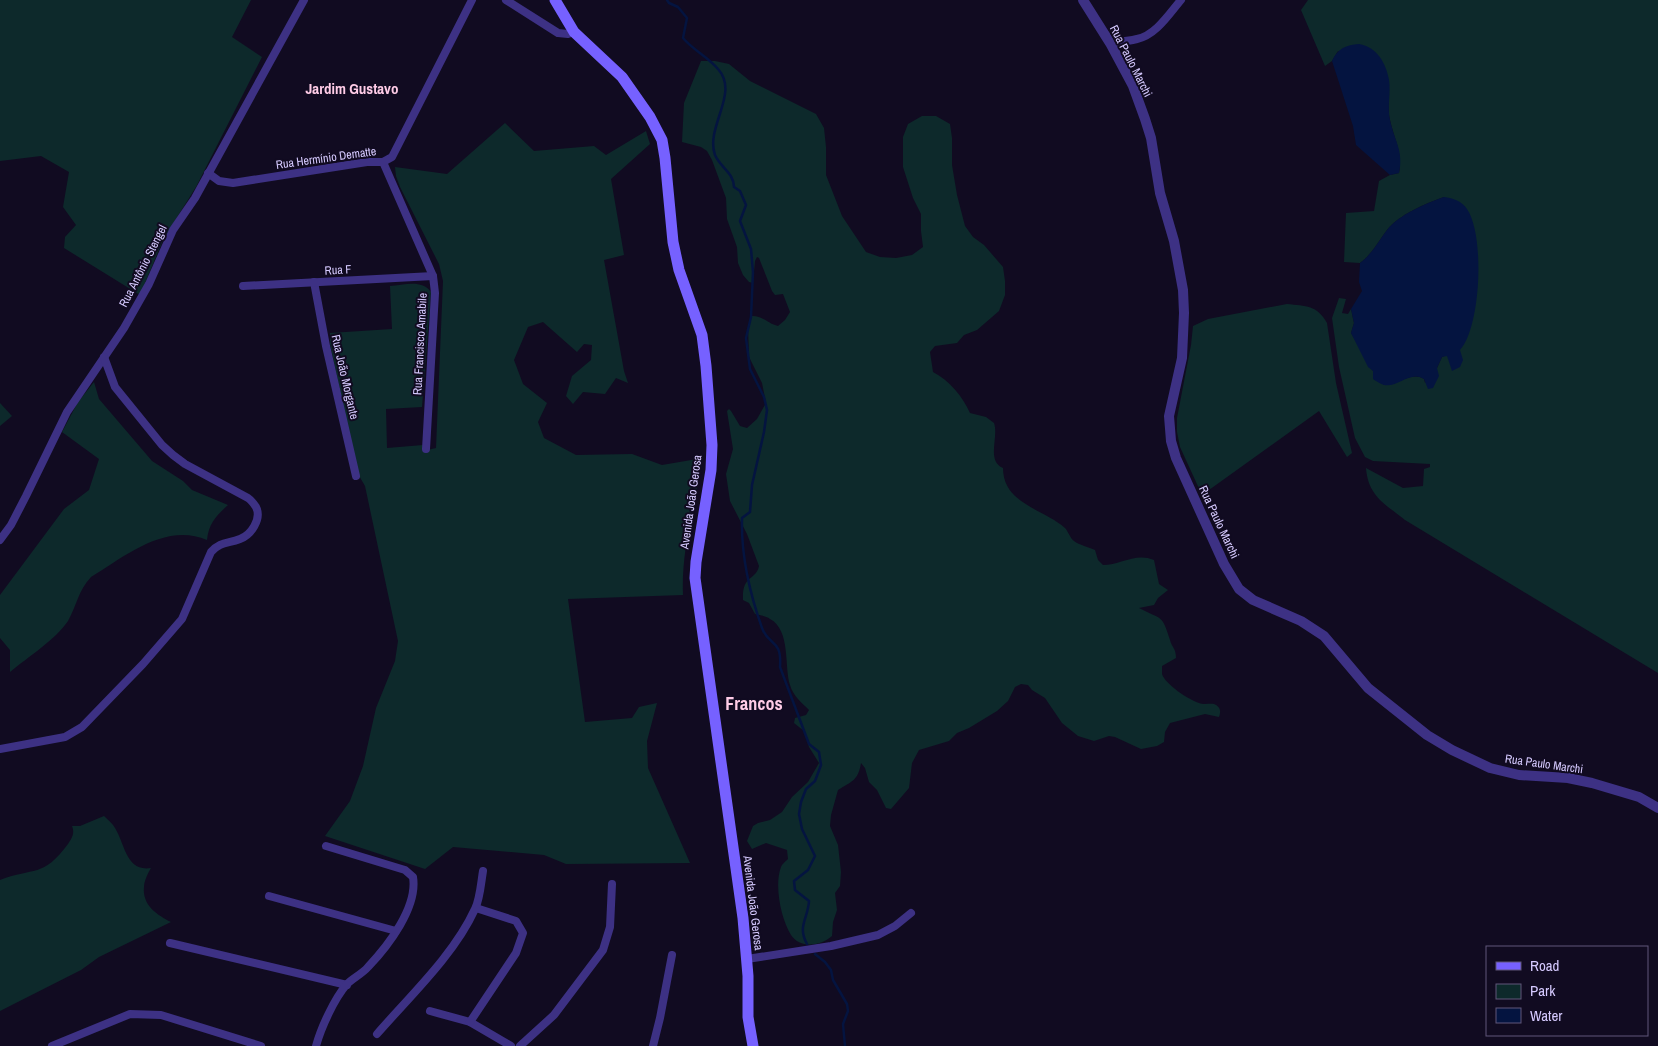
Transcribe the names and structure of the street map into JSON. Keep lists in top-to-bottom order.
{
  "streets": {
    "main road": ["Avenida João Gerosa"],
    "street": [
      "Rua Paulo Marchi",
      "Rua Hermínio Dematte",
      "Rua Antônio Stengel",
      "Rua F",
      "Rua Francisco Amabile",
      "Rua João Morgante"
    ]
  },
  "crossings": [
    ["Rua Hermínio Dematte", "Rua Antônio Stengel"],
    ["Rua Hermínio Dematte", "Rua Francisco Amabile"],
    ["Rua F", "Rua Francisco Amabile"],
    ["Rua F", "Rua João Morgante"]
  ],
  "districts": ["Jardim Gustavo", "Francos"],
  "legend": ["Road", "Park", "Water"]
}
